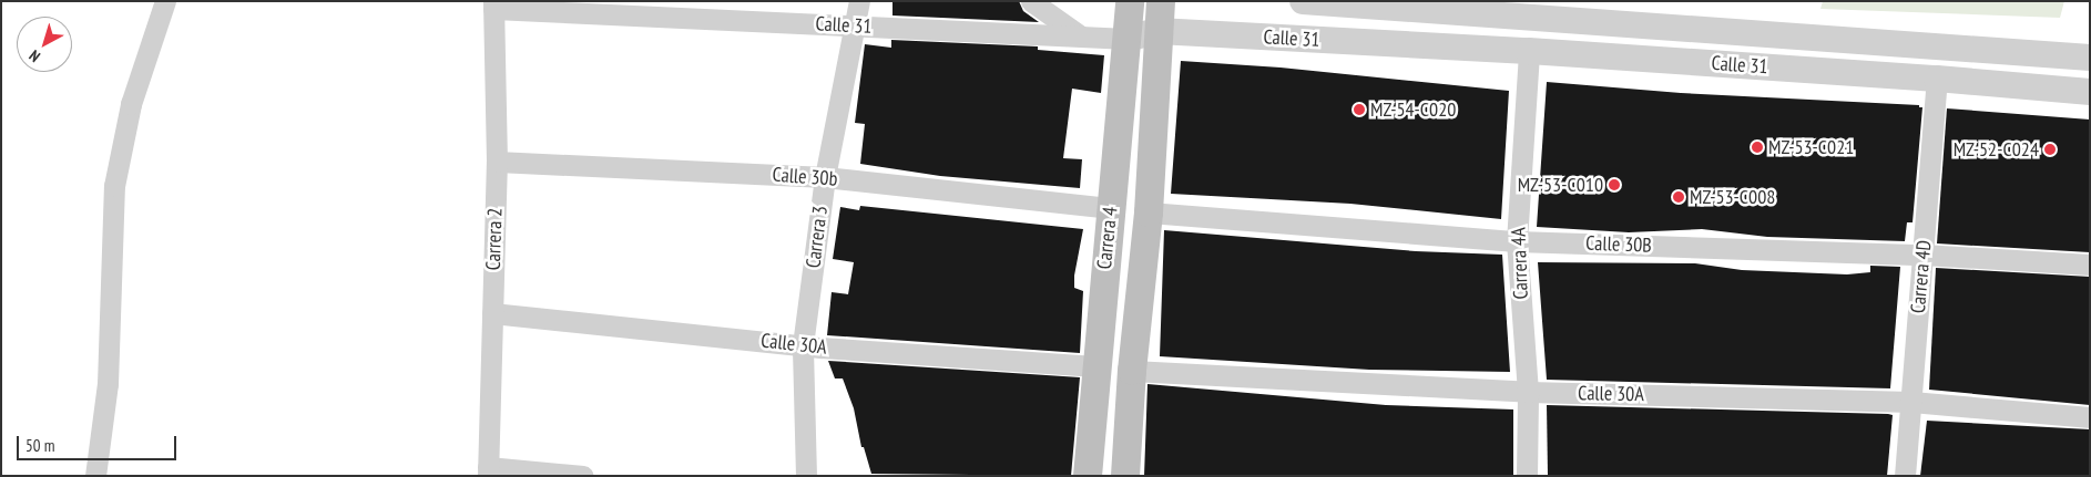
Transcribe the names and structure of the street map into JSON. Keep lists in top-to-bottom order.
{
  "streets": {
    "main road": ["Carrera 4"],
    "street": [
      "Calle 31",
      "Calle 30b",
      "Carrera 3",
      "Carrera 2",
      "Calle 30B",
      "Carrera 4A",
      "Carrera 4D",
      "Calle 30A"
    ]
  },
  "crossings": [
    ["Calle 31", "Carrera 3"],
    ["Calle 31", "Carrera 4"],
    ["Calle 31", "Carrera 2"],
    ["Calle 31", "Carrera 4A"],
    ["Calle 31", "Carrera 4D"],
    ["Calle 30b", "Carrera 3"],
    ["Calle 30b", "Carrera 4"],
    ["Calle 30b", "Carrera 2"],
    ["Carrera 3", "Calle 30A"],
    ["Carrera 4", "Calle 30B"],
    ["Carrera 4", "Calle 30A"],
    ["Carrera 2", "Calle 30A"],
    ["Calle 30B", "Carrera 4A"],
    ["Calle 30B", "Carrera 4D"],
    ["Carrera 4A", "Calle 30A"],
    ["Carrera 4D", "Calle 30A"]
  ],
  "places": [
    "MZ-54-C020",
    "MZ-53-C021",
    "MZ-52-C024",
    "MZ-53-C010",
    "MZ-53-C008"
  ],
  "scale_bar": "50 m",
  "north": "bottom left"
}
